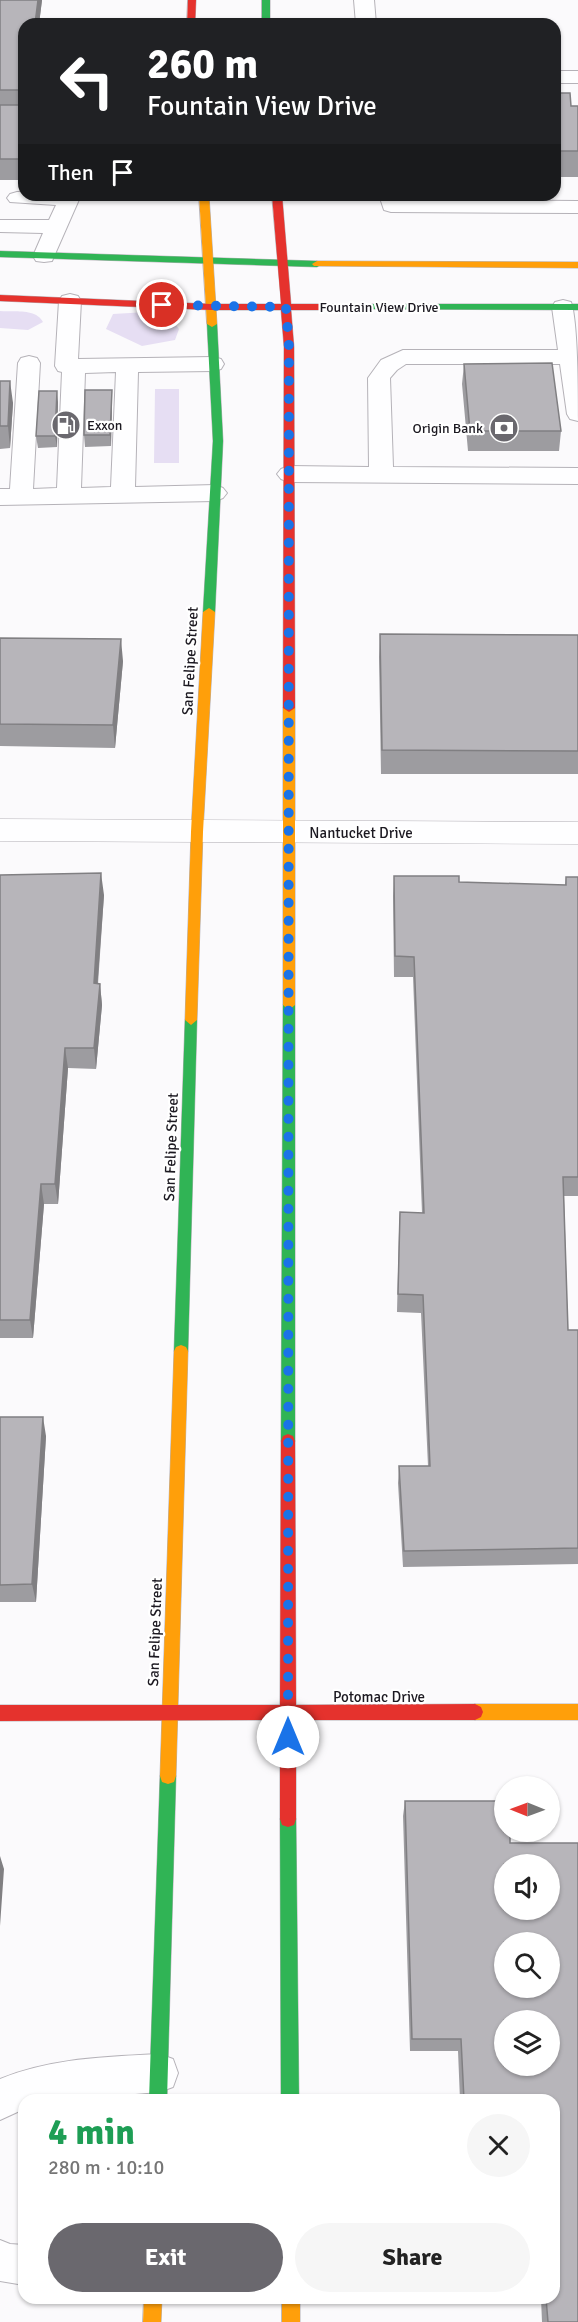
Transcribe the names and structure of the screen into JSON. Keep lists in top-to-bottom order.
{
  "streets": {
    "main road": ["Fountain View Drive", "San Felipe Street", "Potomac Drive"],
    "street": ["Nantucket Drive"]
  },
  "crossings": [
    ["Fountain View Drive", "San Felipe Street"],
    ["San Felipe Street", "Nantucket Drive"],
    ["San Felipe Street", "Potomac Drive"]
  ],
  "places": {
    "fuel station": ["Exxon"],
    "bank": ["Origin Bank"]
  },
  "north": "left",
  "page": {
    "turn": ["260 m", "Fountain View Drive"],
    "then": "Then",
    "heading": ["4 min", "280 m · 10:10"],
    "buttons": ["Exit", "Share"]
  }
}
